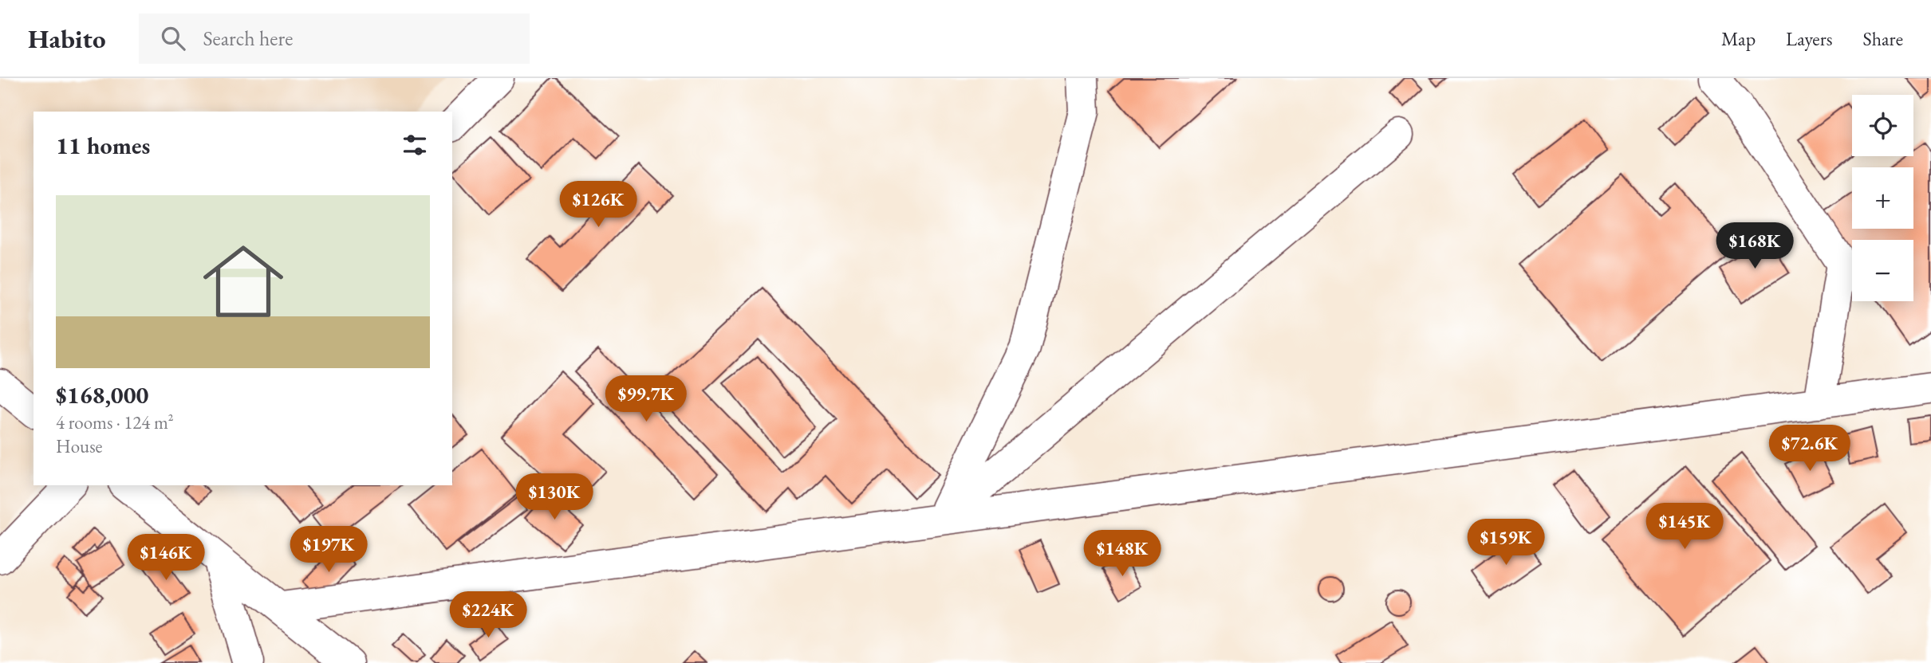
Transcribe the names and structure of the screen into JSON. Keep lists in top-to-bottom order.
{
  "page": {
    "header": "Habito",
    "search": "Search here",
    "nav": ["Map", "Layers", "Share"],
    "map_buttons": ["+", "−"],
    "heading": "11 homes",
    "list": [
      {
        "name": "$168,000",
        "note": "4 rooms · 124 m² · House"
      }
    ],
    "price": [
      "$126K",
      "$168K",
      "$99.7K",
      "$72.6K",
      "$130K",
      "$145K",
      "$159K",
      "$197K",
      "$148K",
      "$146K",
      "$224K"
    ]
  }
}
